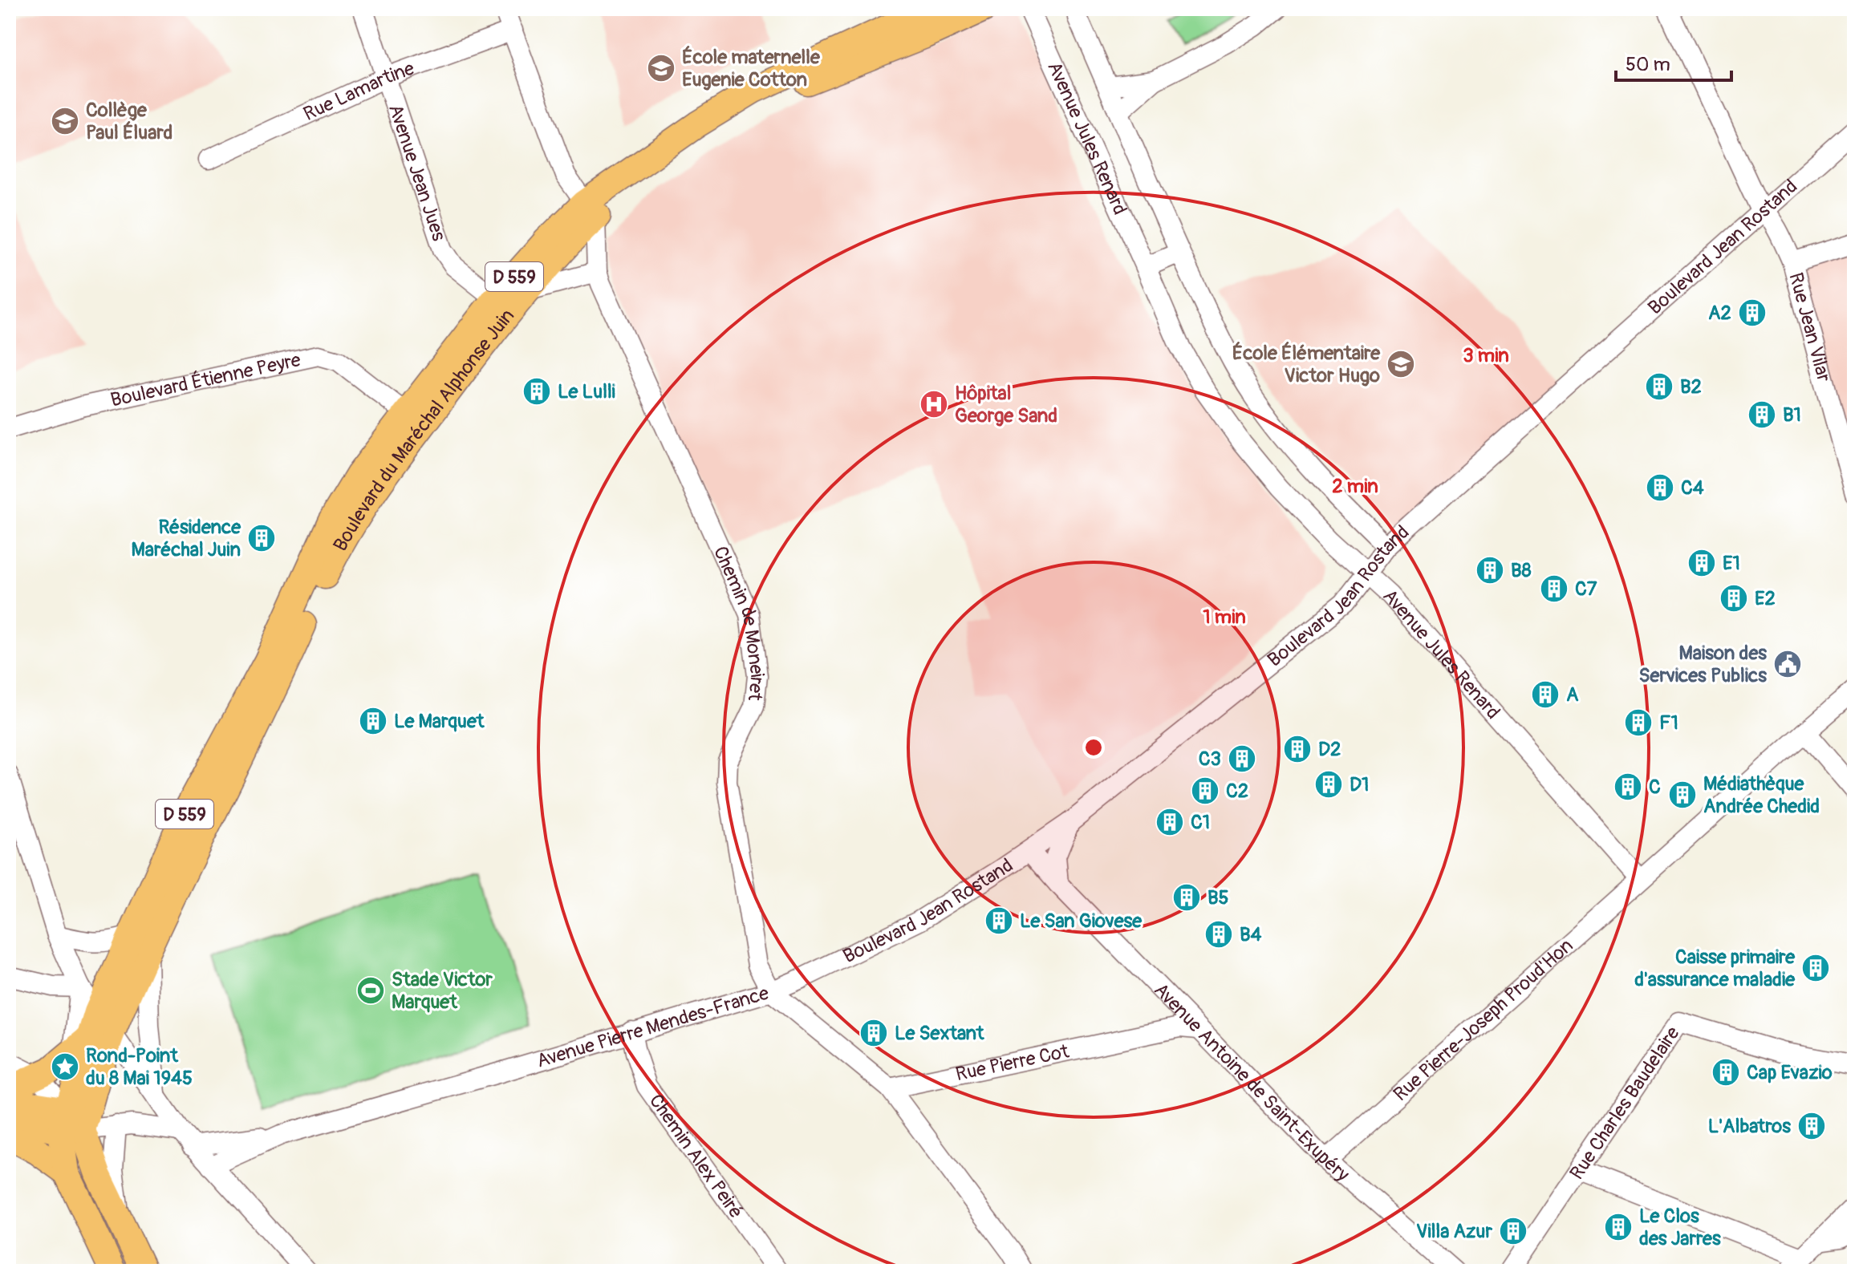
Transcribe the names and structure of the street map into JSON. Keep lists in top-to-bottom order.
{
  "streets": {
    "main road": ["D 559", "Boulevard du Maréchal Alphonse Juin"],
    "street": [
      "Rue Lamartine",
      "Avenue Jules Renard",
      "Avenue Jean Jues",
      "Boulevard Jean Rostand",
      "Rue Jean Vilar",
      "Boulevard Étienne Peyre",
      "Chemin de Moneiret",
      "Rue Pierre-Joseph Proud'Hon",
      "Avenue Pierre Mendes-France",
      "Rue Pierre Cot",
      "Avenue Antoine de Saint-Exupéry",
      "Rue Charles Baudelaire",
      "Chemin Alex Peiré"
    ]
  },
  "crossings": [
    ["Rue Lamartine", "Avenue Jean Jues"],
    ["Avenue Jules Renard", "Boulevard Jean Rostand"],
    ["Avenue Jules Renard", "Rue Pierre-Joseph Proud'Hon"],
    ["Avenue Jean Jues", "Boulevard du Maréchal Alphonse Juin"],
    ["Boulevard Jean Rostand", "Rue Jean Vilar"],
    ["Boulevard Jean Rostand", "Chemin de Moneiret"],
    ["Boulevard Jean Rostand", "Avenue Pierre Mendes-France"],
    ["Boulevard Jean Rostand", "Avenue Antoine de Saint-Exupéry"],
    ["D 559", "Boulevard du Maréchal Alphonse Juin"],
    ["Boulevard Étienne Peyre", "Boulevard du Maréchal Alphonse Juin"],
    ["Boulevard du Maréchal Alphonse Juin", "Chemin de Moneiret"],
    ["Chemin de Moneiret", "Avenue Pierre Mendes-France"],
    ["Rue Pierre-Joseph Proud'Hon", "Avenue Antoine de Saint-Exupéry"],
    ["Avenue Pierre Mendes-France", "Rue Pierre Cot"],
    ["Avenue Pierre Mendes-France", "Chemin Alex Peiré"],
    ["Rue Pierre Cot", "Avenue Antoine de Saint-Exupéry"]
  ],
  "places": {
    "school or university": ["École maternelle Eugenie Cotton", "Collège Paul Éluard", "École Élémentaire Victor Hugo"],
    "building": [
      "A2",
      "B2",
      "Le Lulli",
      "B1",
      "C4",
      "Résidence Maréchal Juin",
      "E1",
      "B8",
      "C7",
      "E2",
      "A",
      "Le Marquet",
      "F1",
      "D2",
      "C3",
      "D1",
      "C",
      "C2",
      "Médiathèque Andrée Chedid",
      "C1",
      "B5",
      "Le San Giovese",
      "B4",
      "Caisse primaire d'assurance maladie",
      "Le Sextant",
      "Cap Evazio",
      "L'Albatros",
      "Le Clos des Jarres",
      "Villa Azur"
    ],
    "hospital": ["Hôpital George Sand"],
    "public building": ["Maison des Services Publics"],
    "sports": ["Stade Victor Marquet"],
    "place": ["Rond-Point du 8 Mai 1945"]
  },
  "scale_bar": "50 m",
  "rings": ["3 min", "2 min", "1 min"]
}
